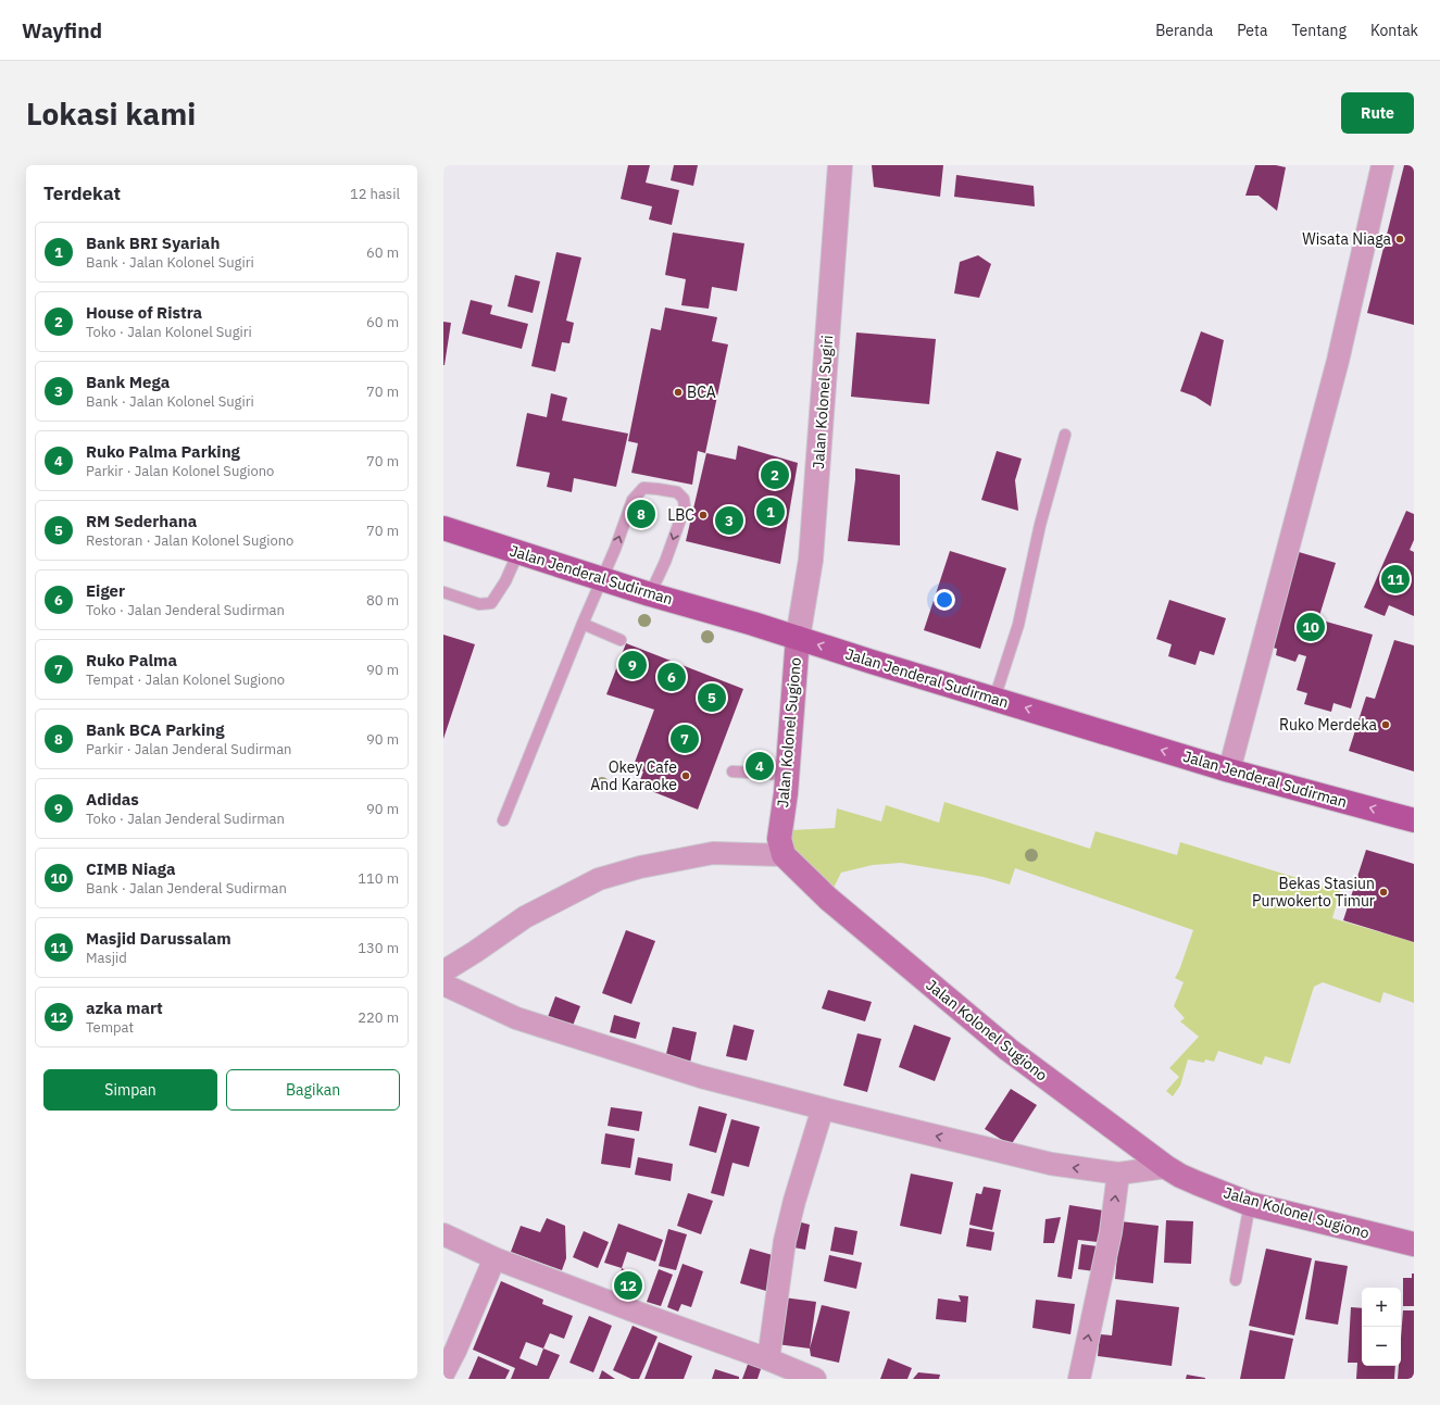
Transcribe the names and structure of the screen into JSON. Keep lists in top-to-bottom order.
{
  "streets": {
    "main road": ["Jalan Jenderal Sudirman", "Jalan Kolonel Sugiono"],
    "street": ["Jalan Kolonel Sugiri"]
  },
  "crossings": [
    ["Jalan Kolonel Sugiri", "Jalan Jenderal Sudirman"],
    ["Jalan Kolonel Sugiri", "Jalan Kolonel Sugiono"],
    ["Jalan Jenderal Sudirman", "Jalan Kolonel Sugiono"]
  ],
  "one_way": ["Jalan Jenderal Sudirman"],
  "places": [
    "Wisata Niaga",
    "BCA",
    "LBC",
    "Ruko Merdeka",
    "Okey Cafe And Karaoke",
    "Bekas Stasiun Purwokerto Timur"
  ],
  "page": {
    "header": "Wayfind",
    "nav": [
      "Beranda",
      "Peta",
      "Tentang",
      "Kontak"
    ],
    "buttons": [
      "Rute",
      ["Simpan", "Bagikan"]
    ],
    "title": "Lokasi kami",
    "heading": ["Terdekat", "12 hasil"],
    "list": [
      {
        "mark": "1",
        "name": "Bank BRI Syariah",
        "note": "Bank · Jalan Kolonel Sugiri",
        "value": "60 m"
      },
      {
        "mark": "2",
        "name": "House of Ristra",
        "note": "Toko · Jalan Kolonel Sugiri",
        "value": "60 m"
      },
      {
        "mark": "3",
        "name": "Bank Mega",
        "note": "Bank · Jalan Kolonel Sugiri",
        "value": "70 m"
      },
      {
        "mark": "4",
        "name": "Ruko Palma Parking",
        "note": "Parkir · Jalan Kolonel Sugiono",
        "value": "70 m"
      },
      {
        "mark": "5",
        "name": "RM Sederhana",
        "note": "Restoran · Jalan Kolonel Sugiono",
        "value": "70 m"
      },
      {
        "mark": "6",
        "name": "Eiger",
        "note": "Toko · Jalan Jenderal Sudirman",
        "value": "80 m"
      },
      {
        "mark": "7",
        "name": "Ruko Palma",
        "note": "Tempat · Jalan Kolonel Sugiono",
        "value": "90 m"
      },
      {
        "mark": "8",
        "name": "Bank BCA Parking",
        "note": "Parkir · Jalan Jenderal Sudirman",
        "value": "90 m"
      },
      {
        "mark": "9",
        "name": "Adidas",
        "note": "Toko · Jalan Jenderal Sudirman",
        "value": "90 m"
      },
      {
        "mark": "10",
        "name": "CIMB Niaga",
        "note": "Bank · Jalan Jenderal Sudirman",
        "value": "110 m"
      },
      {
        "mark": "11",
        "name": "Masjid Darussalam",
        "note": "Masjid",
        "value": "130 m"
      },
      {
        "mark": "12",
        "name": "azka mart",
        "note": "Tempat",
        "value": "220 m"
      }
    ],
    "pins": [
      "2",
      "1",
      "8",
      "3",
      "11",
      "10",
      "9",
      "6",
      "5",
      "7",
      "4",
      "12"
    ],
    "map_buttons": ["+", "−"]
  }
}
